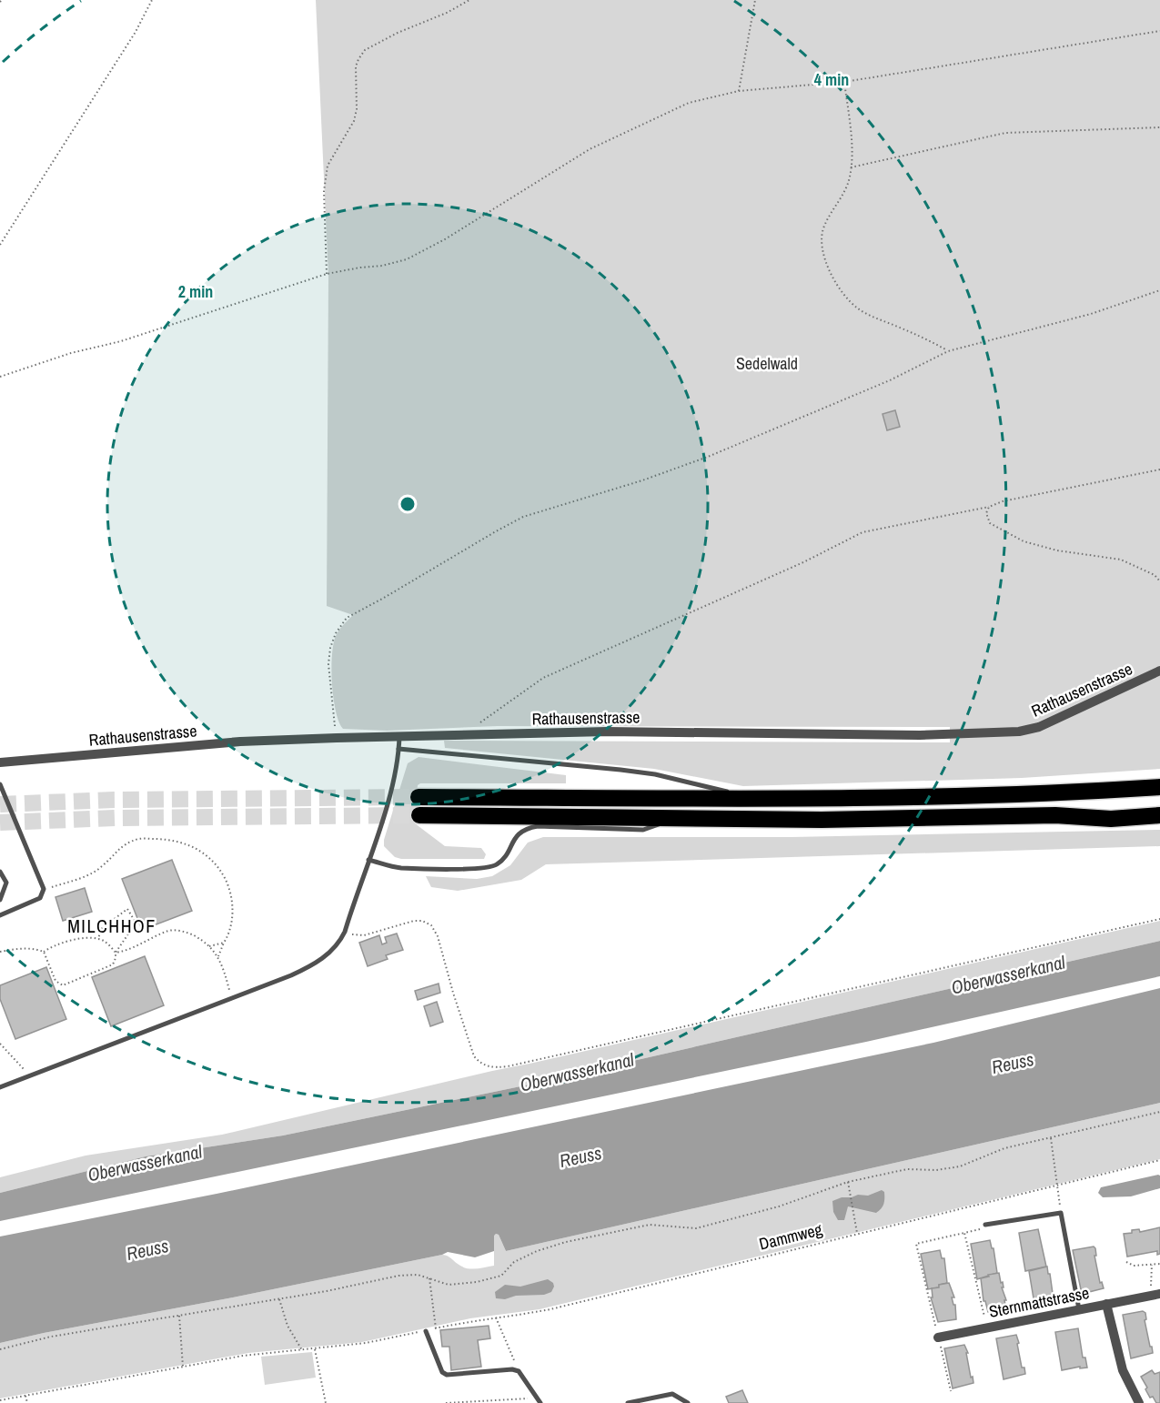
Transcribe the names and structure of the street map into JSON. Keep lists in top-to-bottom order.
{
  "streets": {
    "street": ["Rathausenstrasse", "Sternmattstrasse"],
    "path": ["Dammweg"]
  },
  "districts": ["MILCHHOF"],
  "water": ["Oberwasserkanal", "Reuss"],
  "parks": ["Sedelwald"],
  "rings": ["4 min", "2 min"]
}
